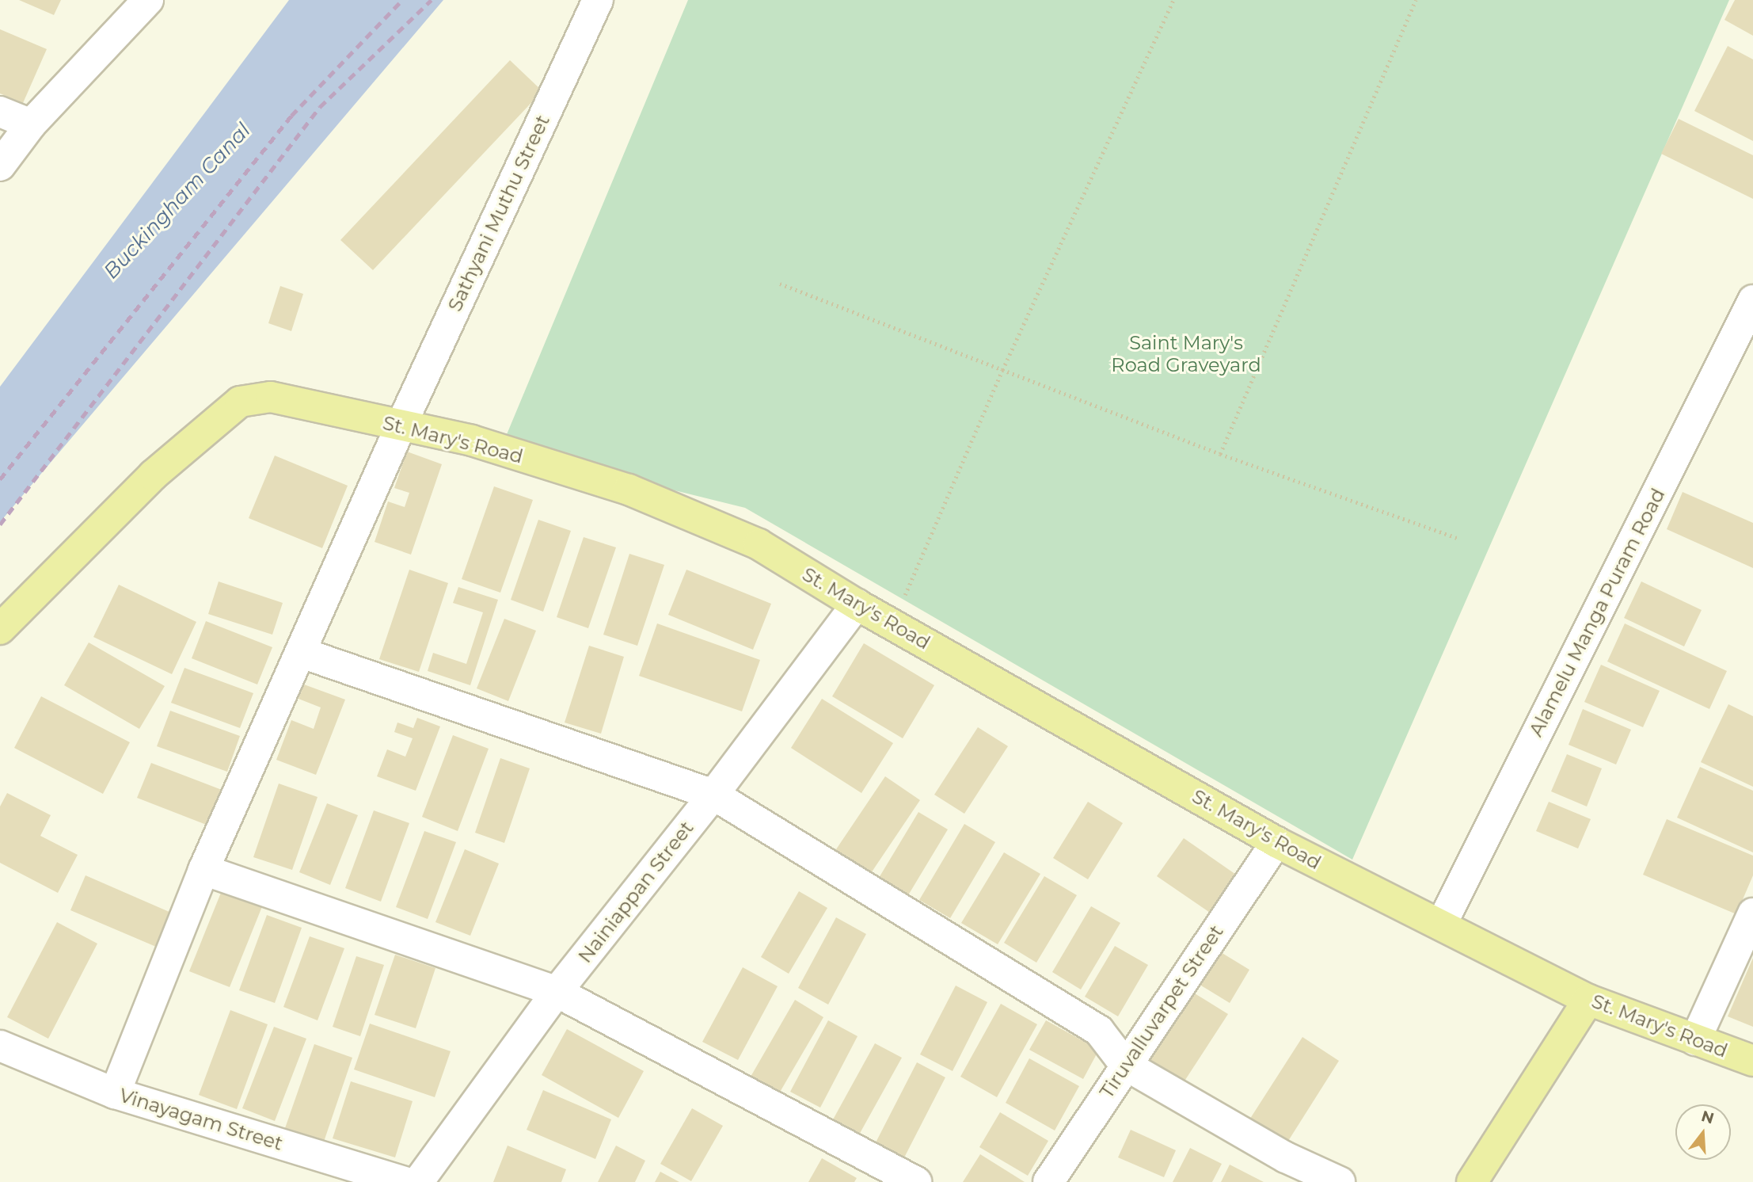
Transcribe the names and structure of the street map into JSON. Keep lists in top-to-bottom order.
{
  "streets": {
    "main road": ["St. Mary's Road"],
    "street": [
      "Sathyani Muthu Street",
      "Alamelu Manga Puram Road",
      "Nainiappan Street",
      "Tiruvalluvarpet Street",
      "Vinayagam Street"
    ]
  },
  "crossings": [
    ["Sathyani Muthu Street", "St. Mary's Road"],
    ["Sathyani Muthu Street", "Vinayagam Street"],
    ["St. Mary's Road", "Alamelu Manga Puram Road"],
    ["St. Mary's Road", "Nainiappan Street"],
    ["St. Mary's Road", "Tiruvalluvarpet Street"]
  ],
  "water": ["Buckingham Canal"],
  "parks": ["Saint Mary's Road Graveyard"],
  "north": "top"
}
